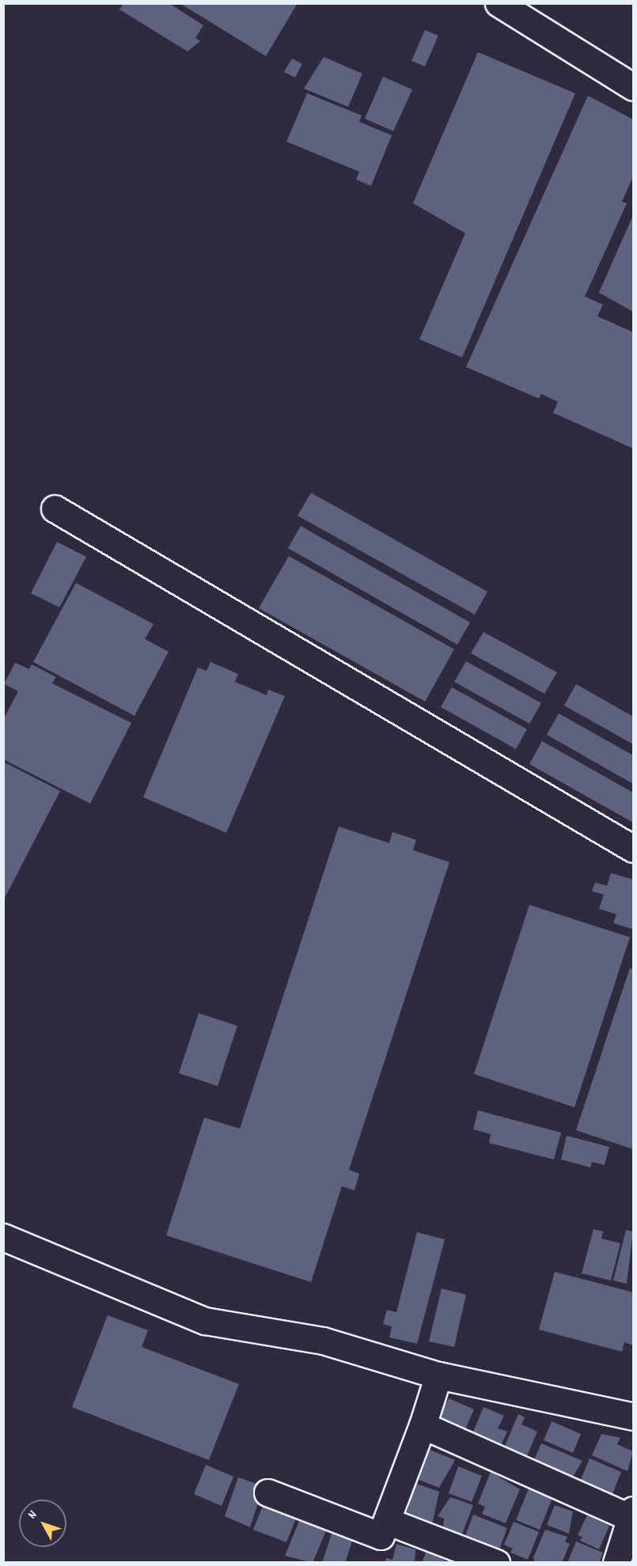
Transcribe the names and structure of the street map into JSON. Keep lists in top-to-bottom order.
{
  "north": "top left"
}
